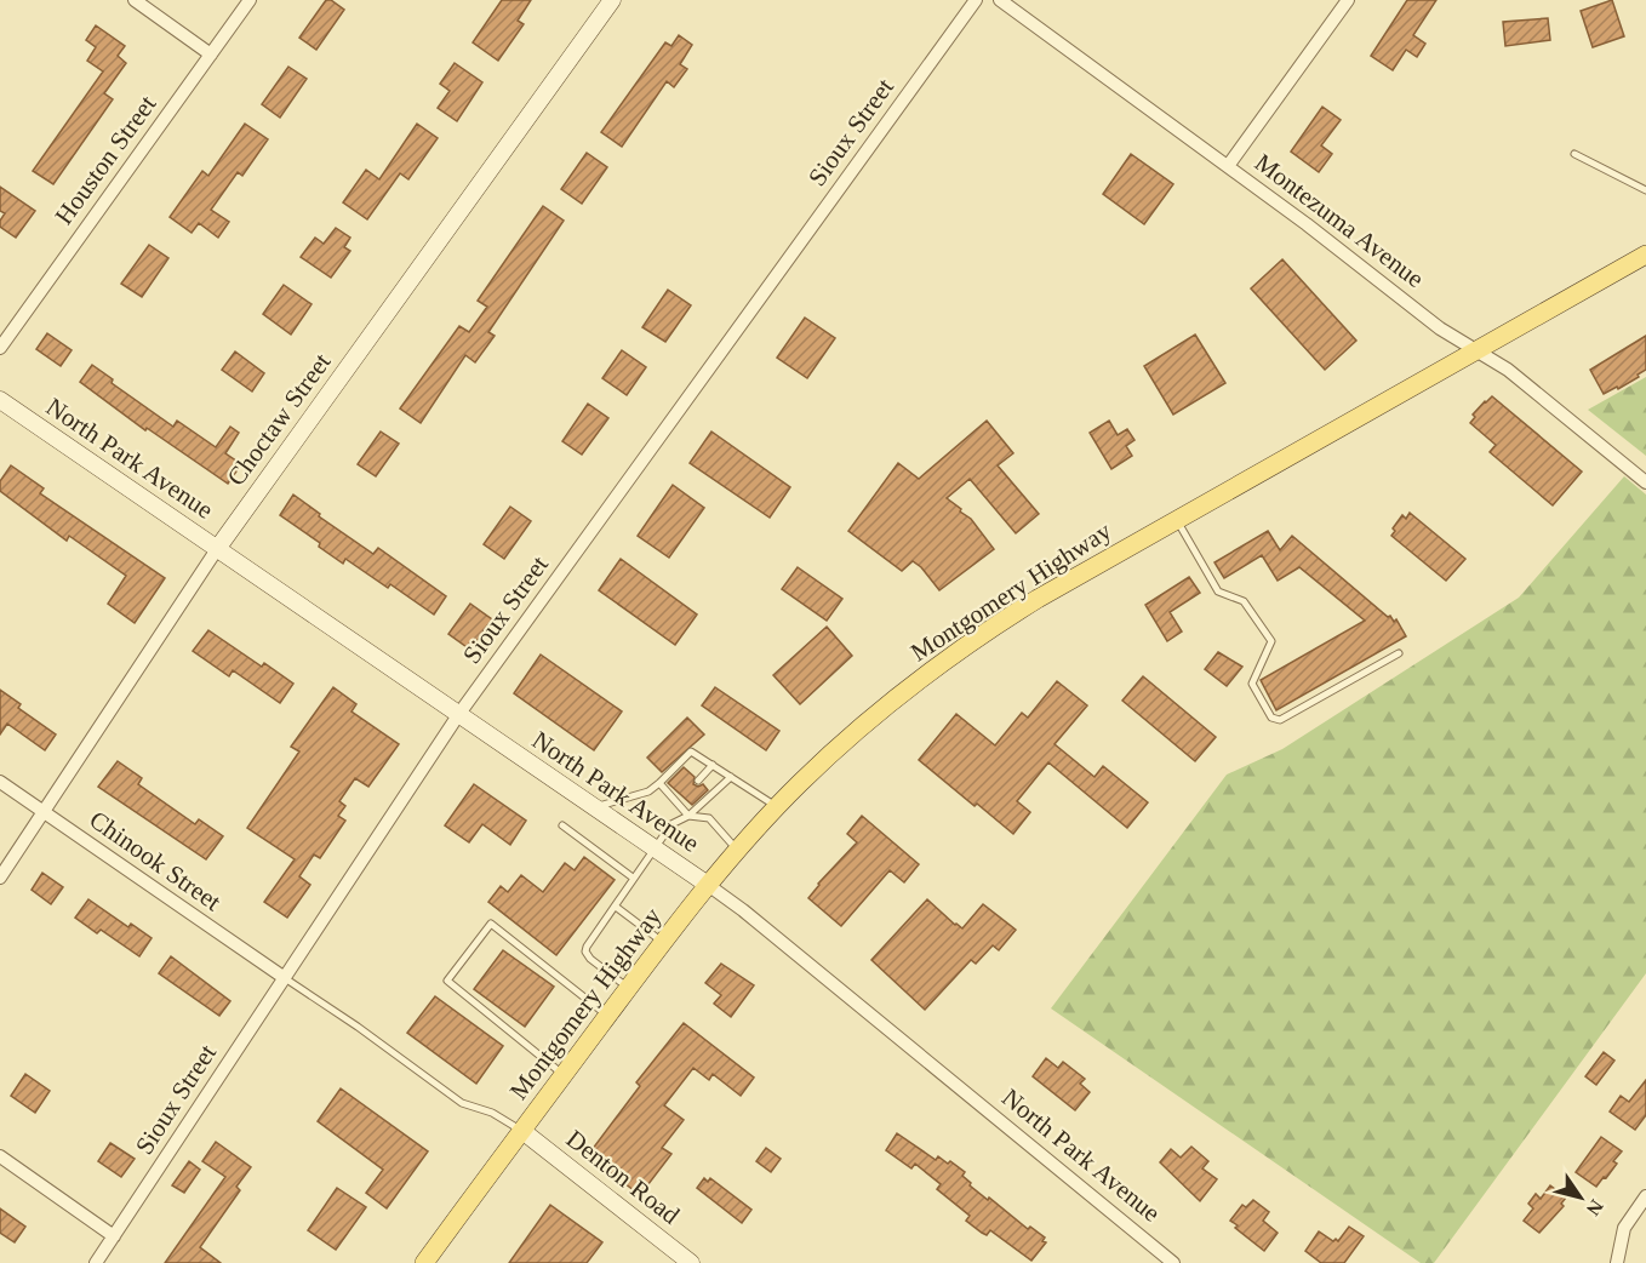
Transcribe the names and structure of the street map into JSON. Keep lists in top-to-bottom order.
{
  "streets": {
    "main road": ["Montgomery Highway"],
    "street": [
      "Sioux Street",
      "Houston Street",
      "Montezuma Avenue",
      "Choctaw Street",
      "North Park Avenue",
      "Chinook Street",
      "Denton Road"
    ]
  },
  "crossings": [
    ["Sioux Street", "North Park Avenue"],
    ["Sioux Street", "Chinook Street"],
    ["Montezuma Avenue", "Montgomery Highway"],
    ["Choctaw Street", "North Park Avenue"],
    ["Choctaw Street", "Chinook Street"],
    ["North Park Avenue", "Montgomery Highway"],
    ["Montgomery Highway", "Denton Road"]
  ],
  "north": "bottom right"
}
